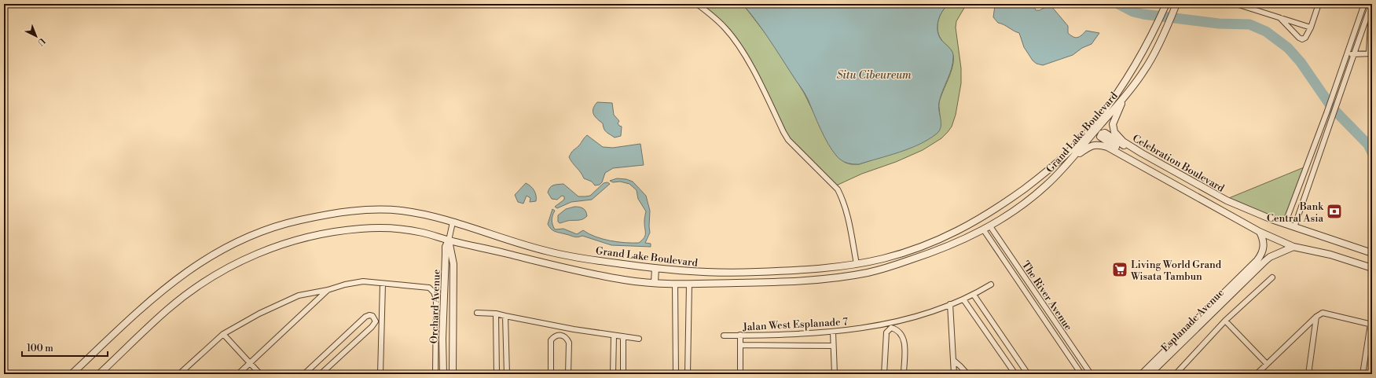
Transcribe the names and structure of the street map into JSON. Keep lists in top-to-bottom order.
{
  "streets": {
    "street": [
      "Grand Lake Boulevard",
      "Celebration Boulevard",
      "The River Avenue",
      "Orchard Avenue",
      "Esplanade Avenue",
      "Jalan West Esplanade 7"
    ]
  },
  "crossings": [
    ["Grand Lake Boulevard", "Celebration Boulevard"],
    ["Grand Lake Boulevard", "The River Avenue"],
    ["Grand Lake Boulevard", "Orchard Avenue"],
    ["Celebration Boulevard", "Esplanade Avenue"]
  ],
  "water": ["Situ Cibeureum"],
  "places": {
    "bank": ["Bank Central Asia"],
    "supermarket": ["Living World Grand Wisata Tambun"]
  },
  "scale_bar": "100 m",
  "north": "bottom right"
}
